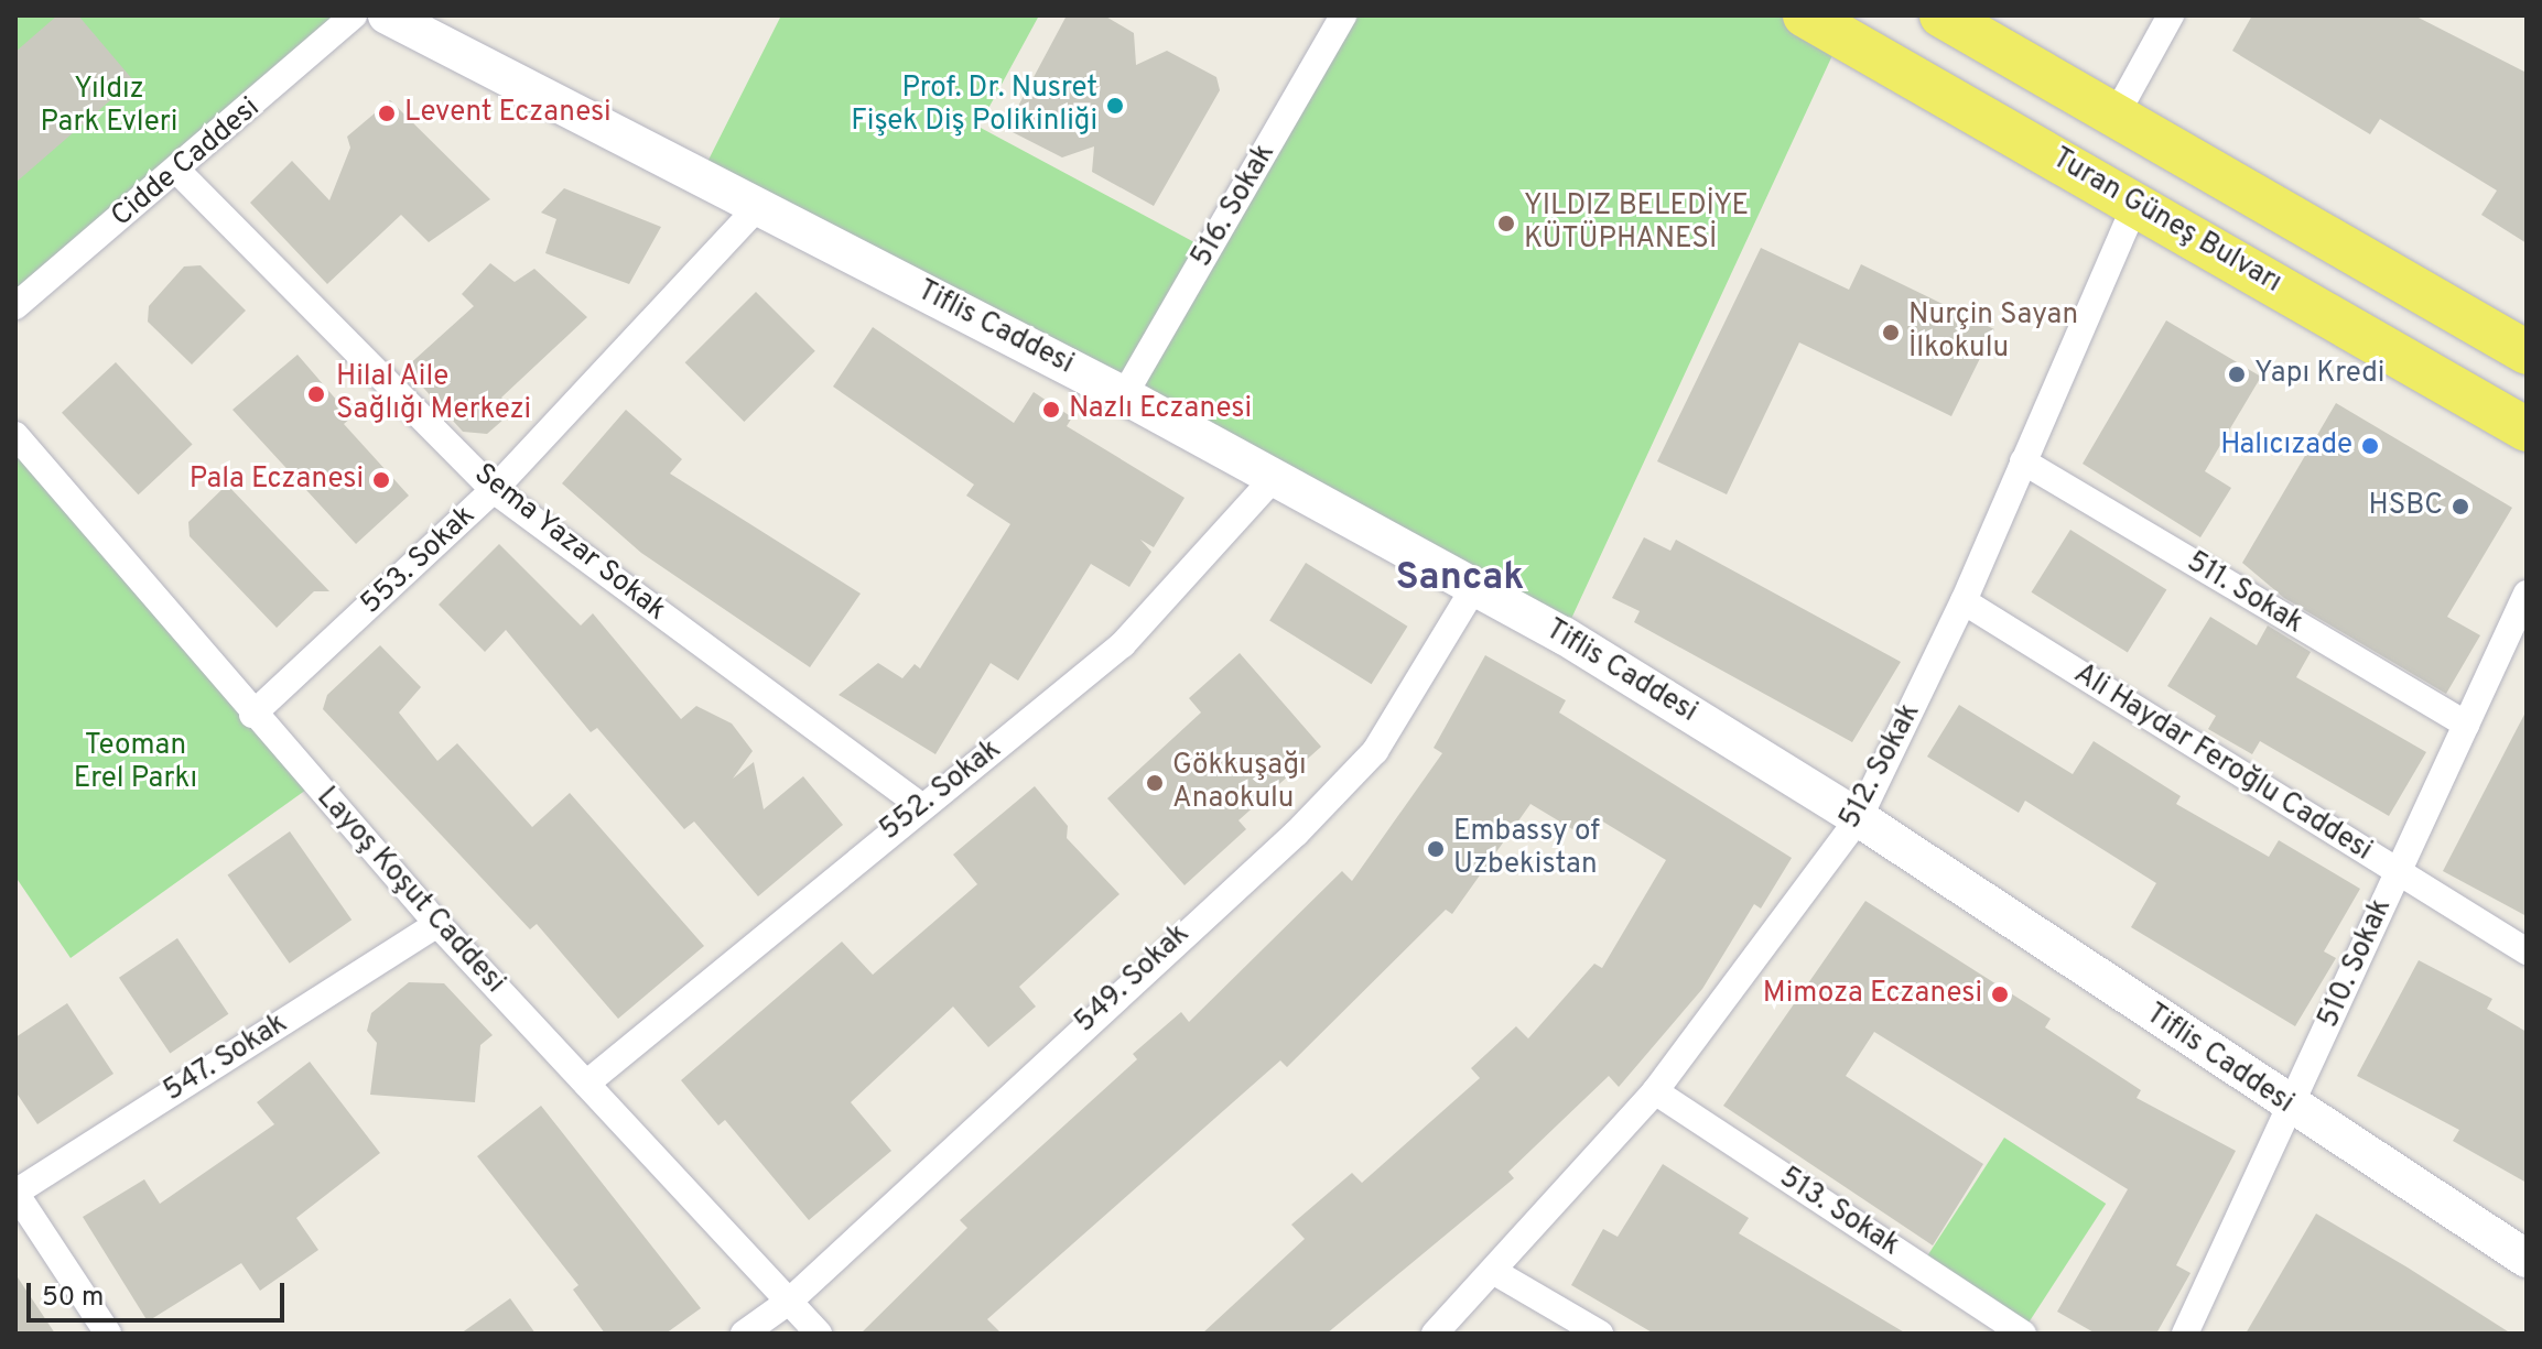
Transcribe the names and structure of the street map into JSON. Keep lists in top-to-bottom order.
{
  "streets": {
    "main road": ["Turan Güneş Bulvarı"],
    "street": [
      "Cidde Caddesi",
      "516. Sokak",
      "Tiflis Caddesi",
      "Sema Yazar Sokak",
      "553. Sokak",
      "511. Sokak",
      "Ali Haydar Feroğlu Caddesi",
      "512. Sokak",
      "552. Sokak",
      "Layoş Koşut Caddesi",
      "510. Sokak",
      "549. Sokak",
      "547. Sokak",
      "513. Sokak"
    ]
  },
  "crossings": [
    ["Cidde Caddesi", "Sema Yazar Sokak"],
    ["516. Sokak", "Tiflis Caddesi"],
    ["Turan Güneş Bulvarı", "512. Sokak"],
    ["Tiflis Caddesi", "553. Sokak"],
    ["Tiflis Caddesi", "512. Sokak"],
    ["Tiflis Caddesi", "552. Sokak"],
    ["Tiflis Caddesi", "510. Sokak"],
    ["Tiflis Caddesi", "549. Sokak"],
    ["Sema Yazar Sokak", "553. Sokak"],
    ["Sema Yazar Sokak", "552. Sokak"],
    ["553. Sokak", "Layoş Koşut Caddesi"],
    ["511. Sokak", "512. Sokak"],
    ["511. Sokak", "510. Sokak"],
    ["Ali Haydar Feroğlu Caddesi", "512. Sokak"],
    ["Ali Haydar Feroğlu Caddesi", "510. Sokak"],
    ["512. Sokak", "513. Sokak"],
    ["552. Sokak", "Layoş Koşut Caddesi"],
    ["Layoş Koşut Caddesi", "549. Sokak"],
    ["Layoş Koşut Caddesi", "547. Sokak"]
  ],
  "districts": ["Sancak"],
  "parks": ["Yıldız Park Evleri", "Teoman Erel Parkı"],
  "places": [
    "Prof. Dr. Nusret Fişek Diş Polikinliği",
    "Levent Eczanesi",
    "YILDIZ BELEDİYE KÜTÜPHANESİ",
    "Nurçin Sayan İlkokulu",
    "Yapı Kredi",
    "Hilal Aile Sağlığı Merkezi",
    "Nazlı Eczanesi",
    "Halıcızade",
    "Pala Eczanesi",
    "HSBC",
    "Gökkuşağı Anaokulu",
    "Embassy of Uzbekistan",
    "Mimoza Eczanesi"
  ],
  "scale_bar": "50 m"
}
